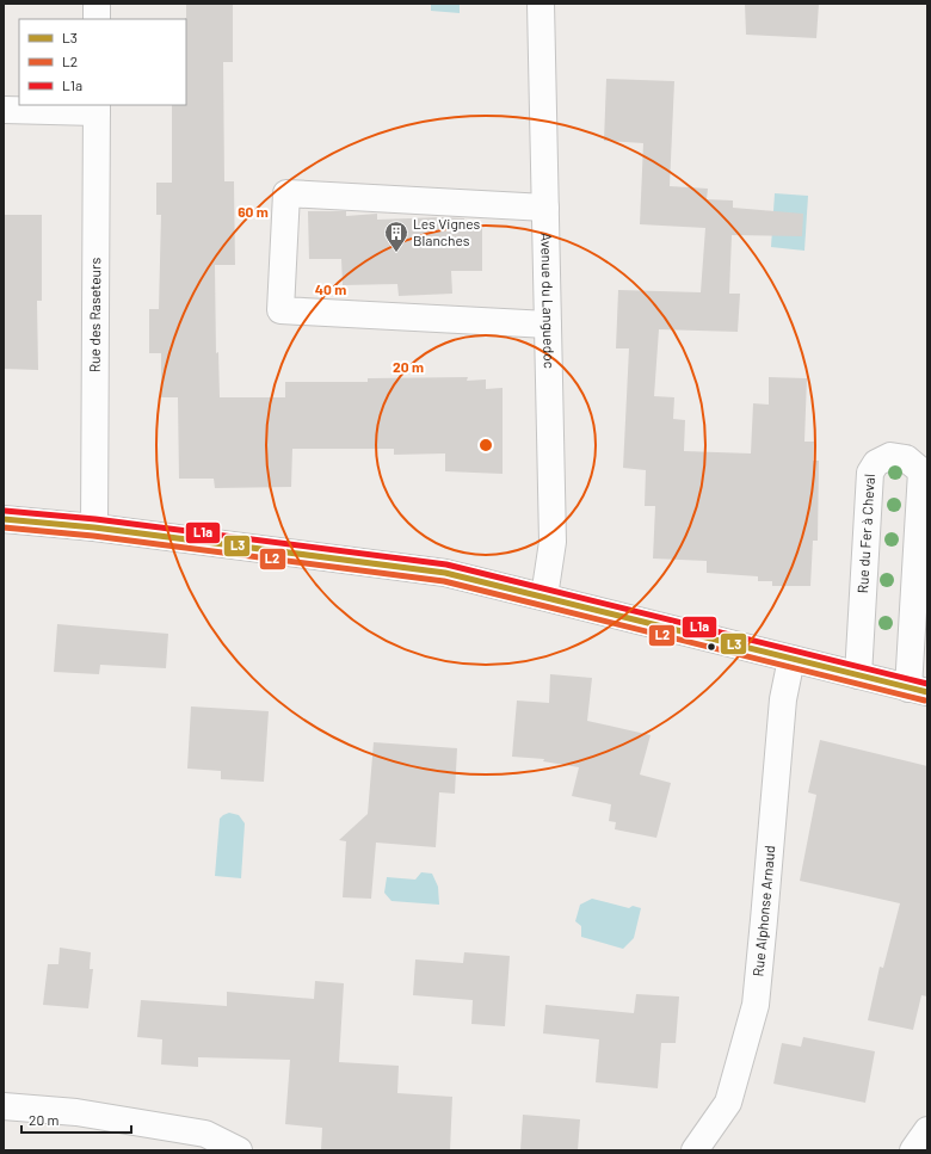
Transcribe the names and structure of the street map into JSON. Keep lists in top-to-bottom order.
{
  "streets": {
    "street": [
      "Avenue du Languedoc",
      "Rue des Raseteurs",
      "Rue du Fer à Cheval",
      "Rue Alphonse Arnaud"
    ]
  },
  "places": {
    "building": ["Les Vignes Blanches"]
  },
  "lines": ["transit line L1a", "transit line L3", "transit line L2"],
  "legend": ["L3", "L2", "L1a"],
  "scale_bar": "20 m",
  "rings": ["60 m", "40 m", "20 m"]
}
